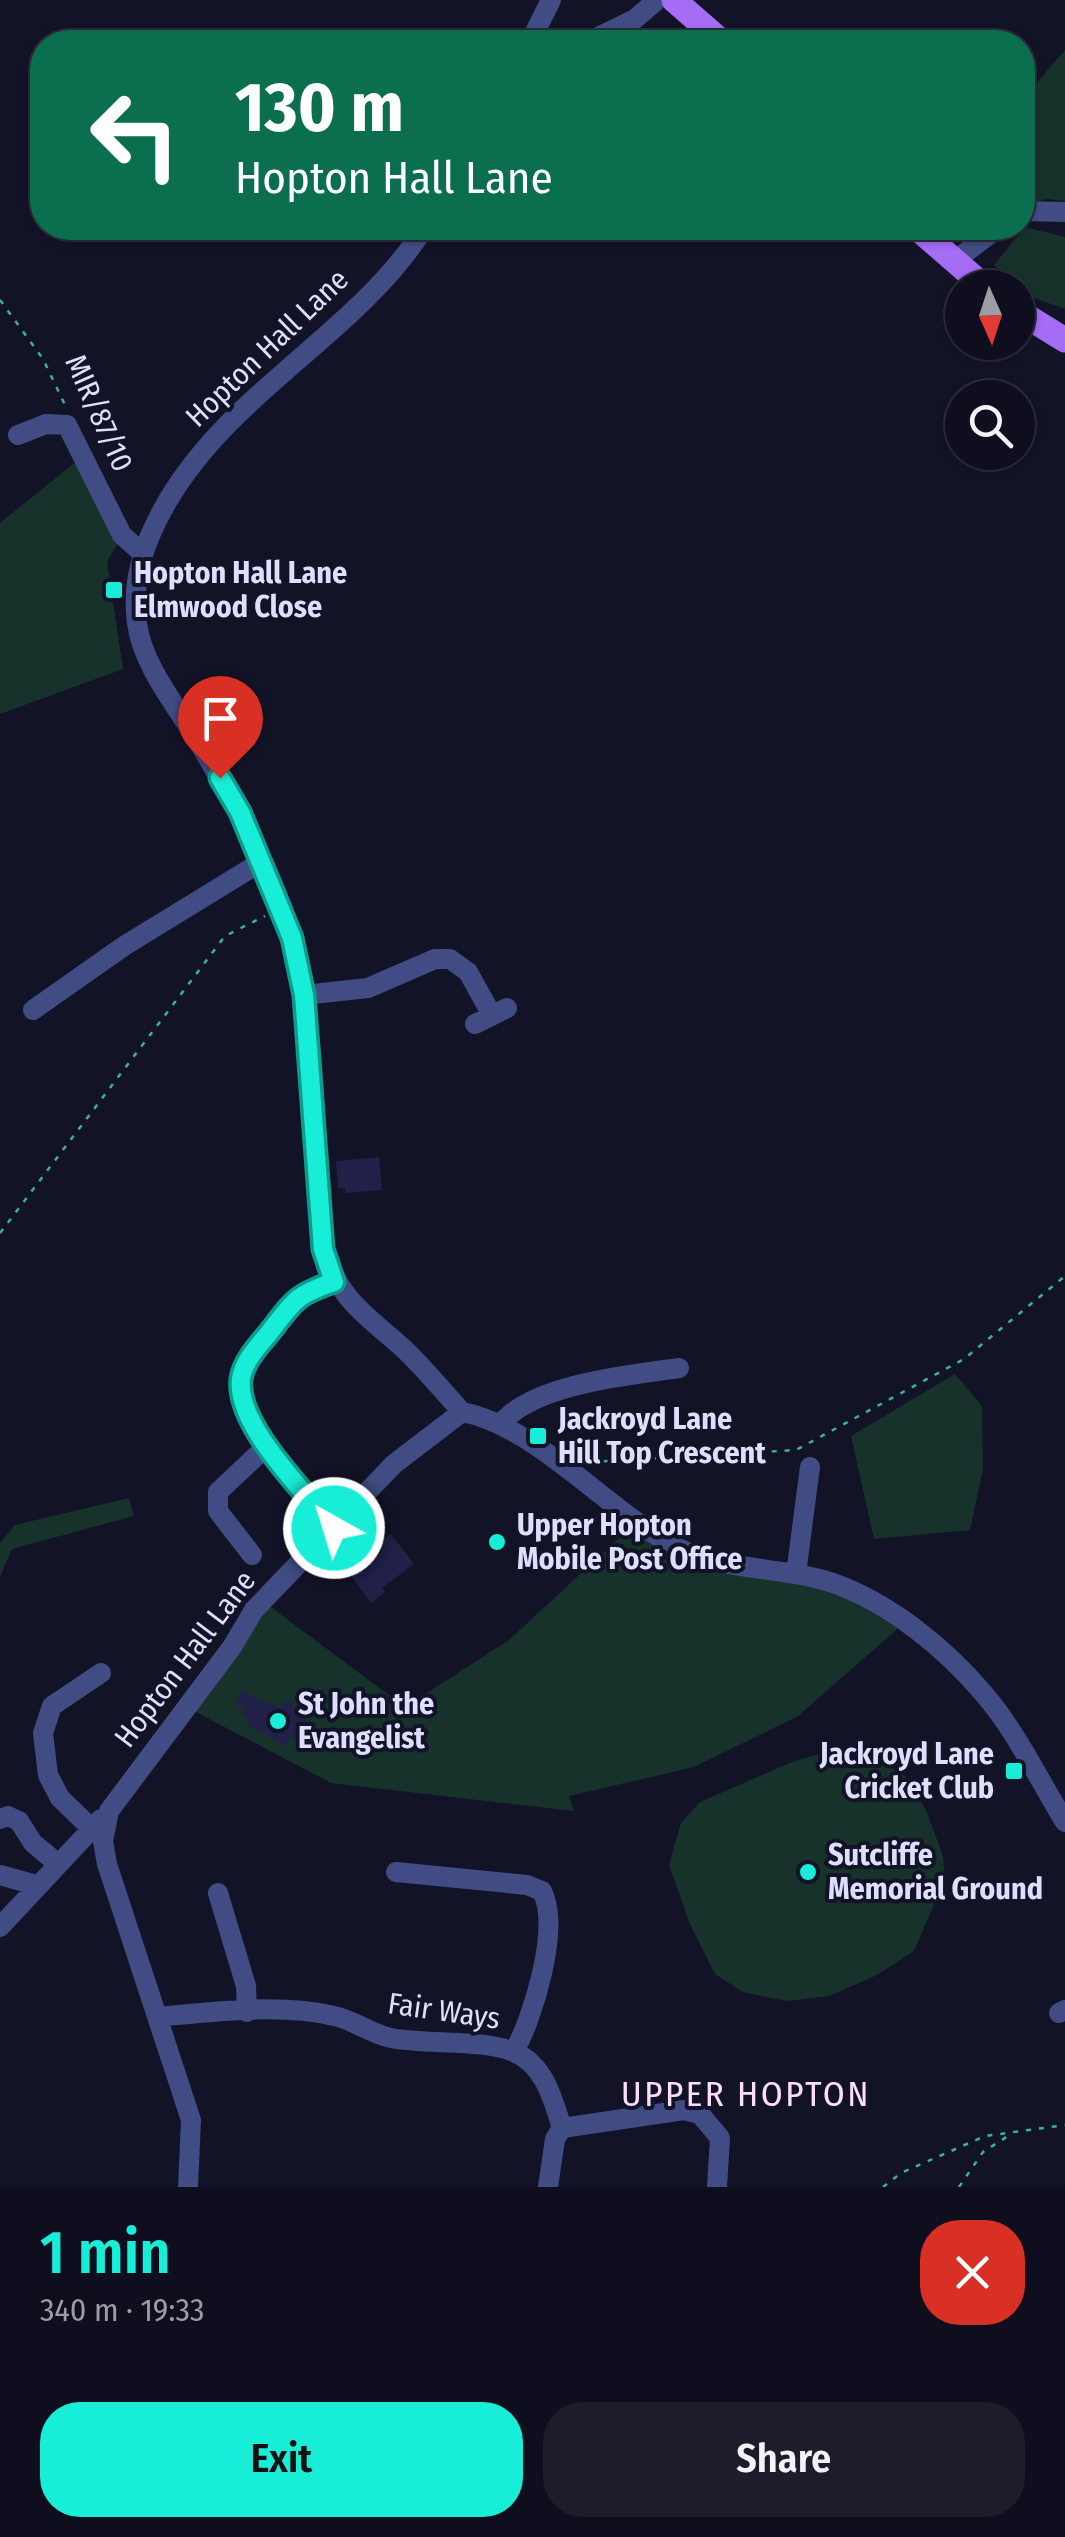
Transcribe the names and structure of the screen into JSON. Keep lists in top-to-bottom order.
{
  "streets": {
    "street": ["Hopton Hall Lane", "MIR/87/10", "Fair Ways"]
  },
  "crossings": [
    ["Hopton Hall Lane", "MIR/87/10"]
  ],
  "districts": ["UPPER HOPTON"],
  "places": {
    "transit": ["Hopton Hall Lane Elmwood Close", "Jackroyd Lane Hill Top Crescent", "Jackroyd Lane Cricket Club"],
    "other": ["Upper Hopton Mobile Post Office", "St John the Evangelist", "Sutcliffe Memorial Ground"]
  },
  "north": "bottom",
  "page": {
    "turn": ["130 m", "Hopton Hall Lane"],
    "heading": ["1 min", "340 m · 19:33"],
    "buttons": ["Exit", "Share"]
  }
}
